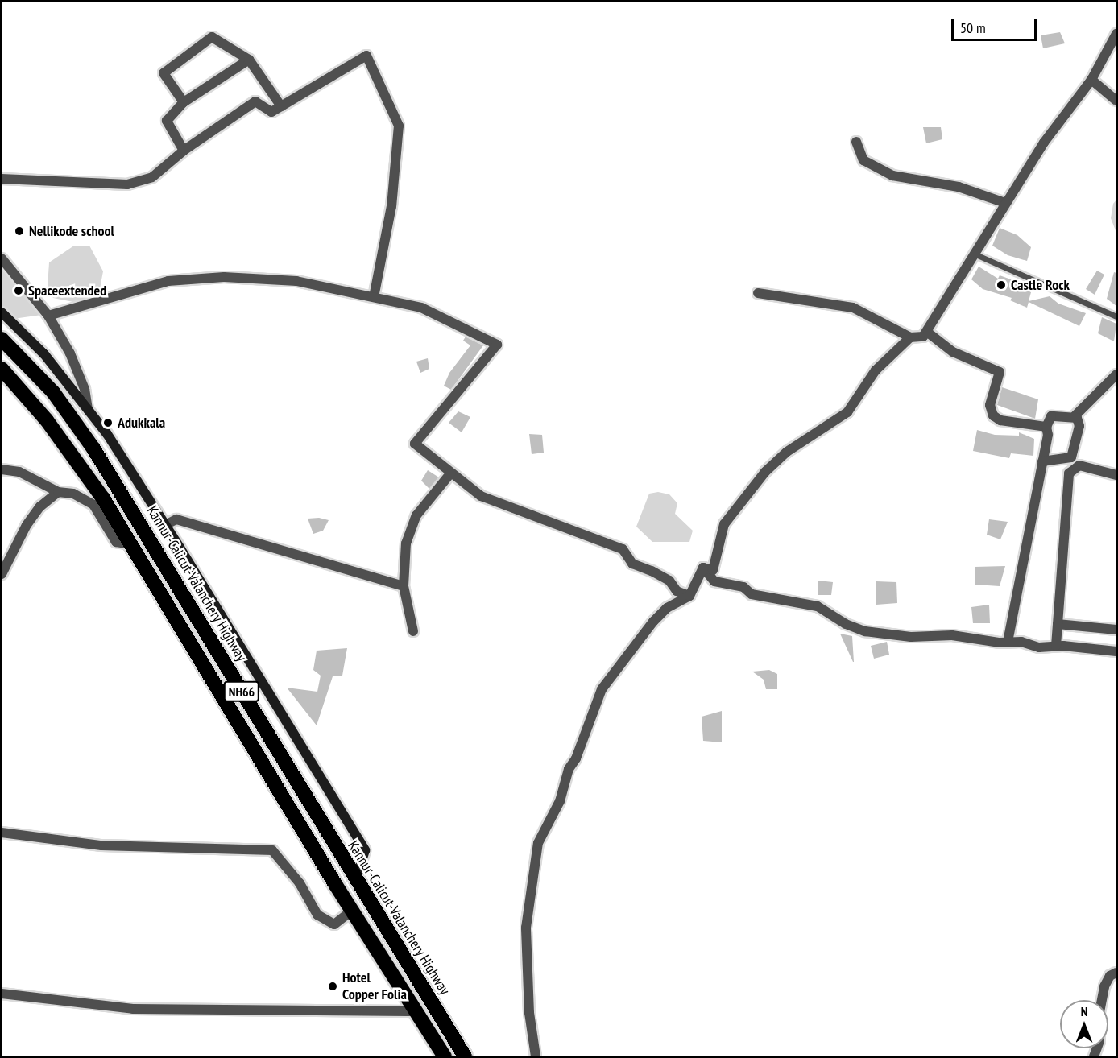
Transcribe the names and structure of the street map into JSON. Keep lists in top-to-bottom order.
{
  "streets": {
    "highway": ["Kannur-Calicut-Valanchery Highway", "NH66"]
  },
  "places": [
    "Nellikode school",
    "Castle Rock",
    "Spaceextended",
    "Adukkala",
    "Hotel Copper Folia"
  ],
  "scale_bar": "50 m",
  "north": "top"
}
